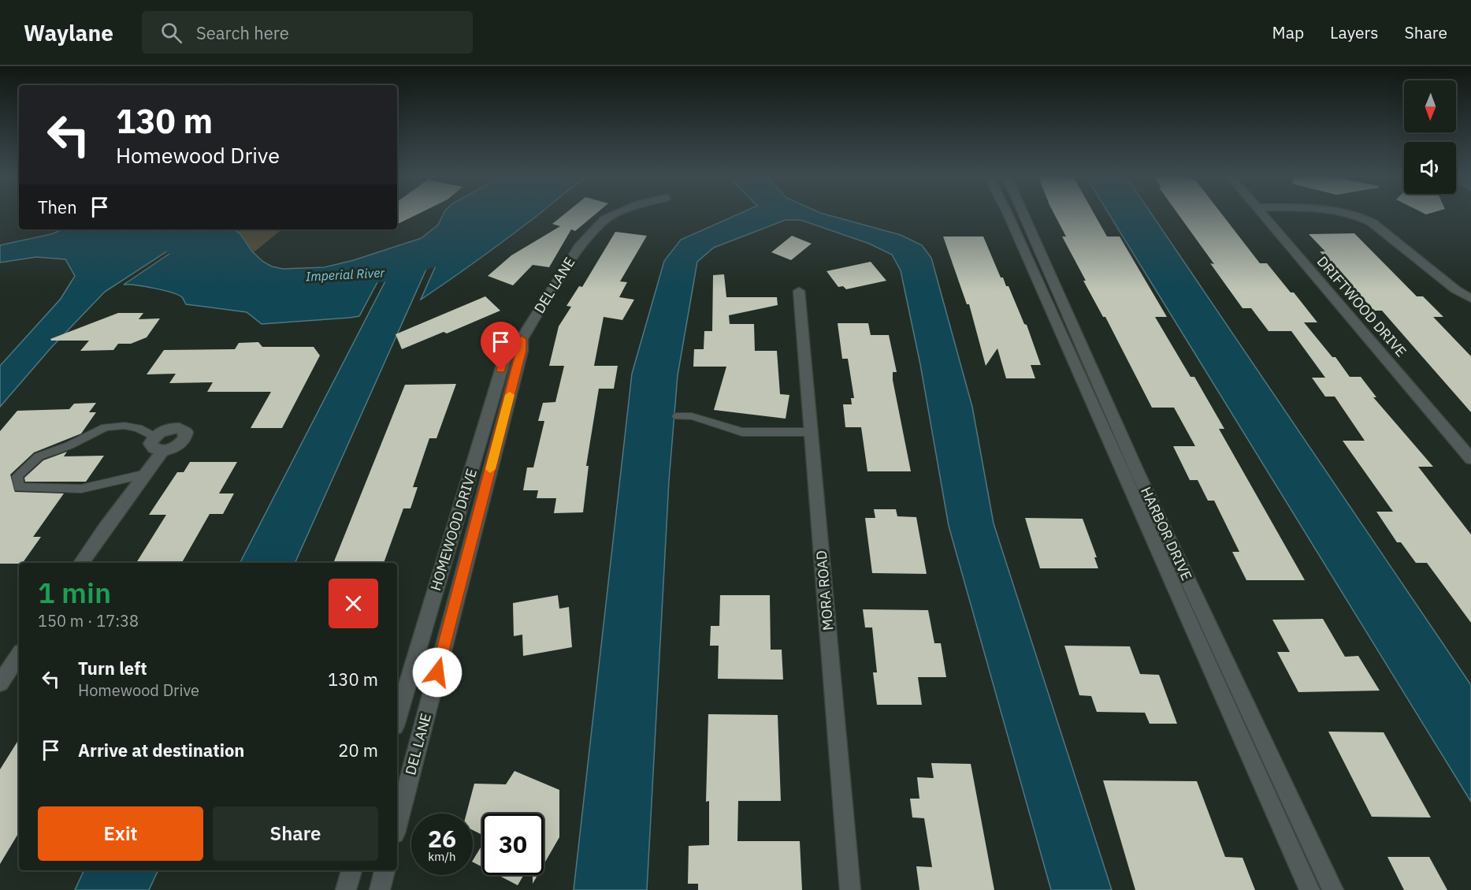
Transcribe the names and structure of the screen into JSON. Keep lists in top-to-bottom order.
{
  "streets": {
    "street": [
      "DEL LANE",
      "DRIFTWOOD DRIVE",
      "HOMEWOOD DRIVE",
      "HARBOR DRIVE",
      "MORA ROAD"
    ]
  },
  "crossings": [
    ["DEL LANE", "HOMEWOOD DRIVE"]
  ],
  "water": ["Imperial River"],
  "north": "bottom",
  "page": {
    "header": "Waylane",
    "search": "Search here",
    "nav": ["Map", "Layers", "Share"],
    "turn": ["130 m", "Homewood Drive"],
    "then": "Then",
    "heading": ["1 min", "150 m · 17:38"],
    "list": [
      {
        "name": "Turn left",
        "note": "Homewood Drive",
        "value": "130 m"
      },
      {
        "name": "Arrive at destination",
        "value": "20 m"
      }
    ],
    "buttons": ["Exit", "Share"],
    "speed": "26 km/h",
    "limit": "30"
  }
}
